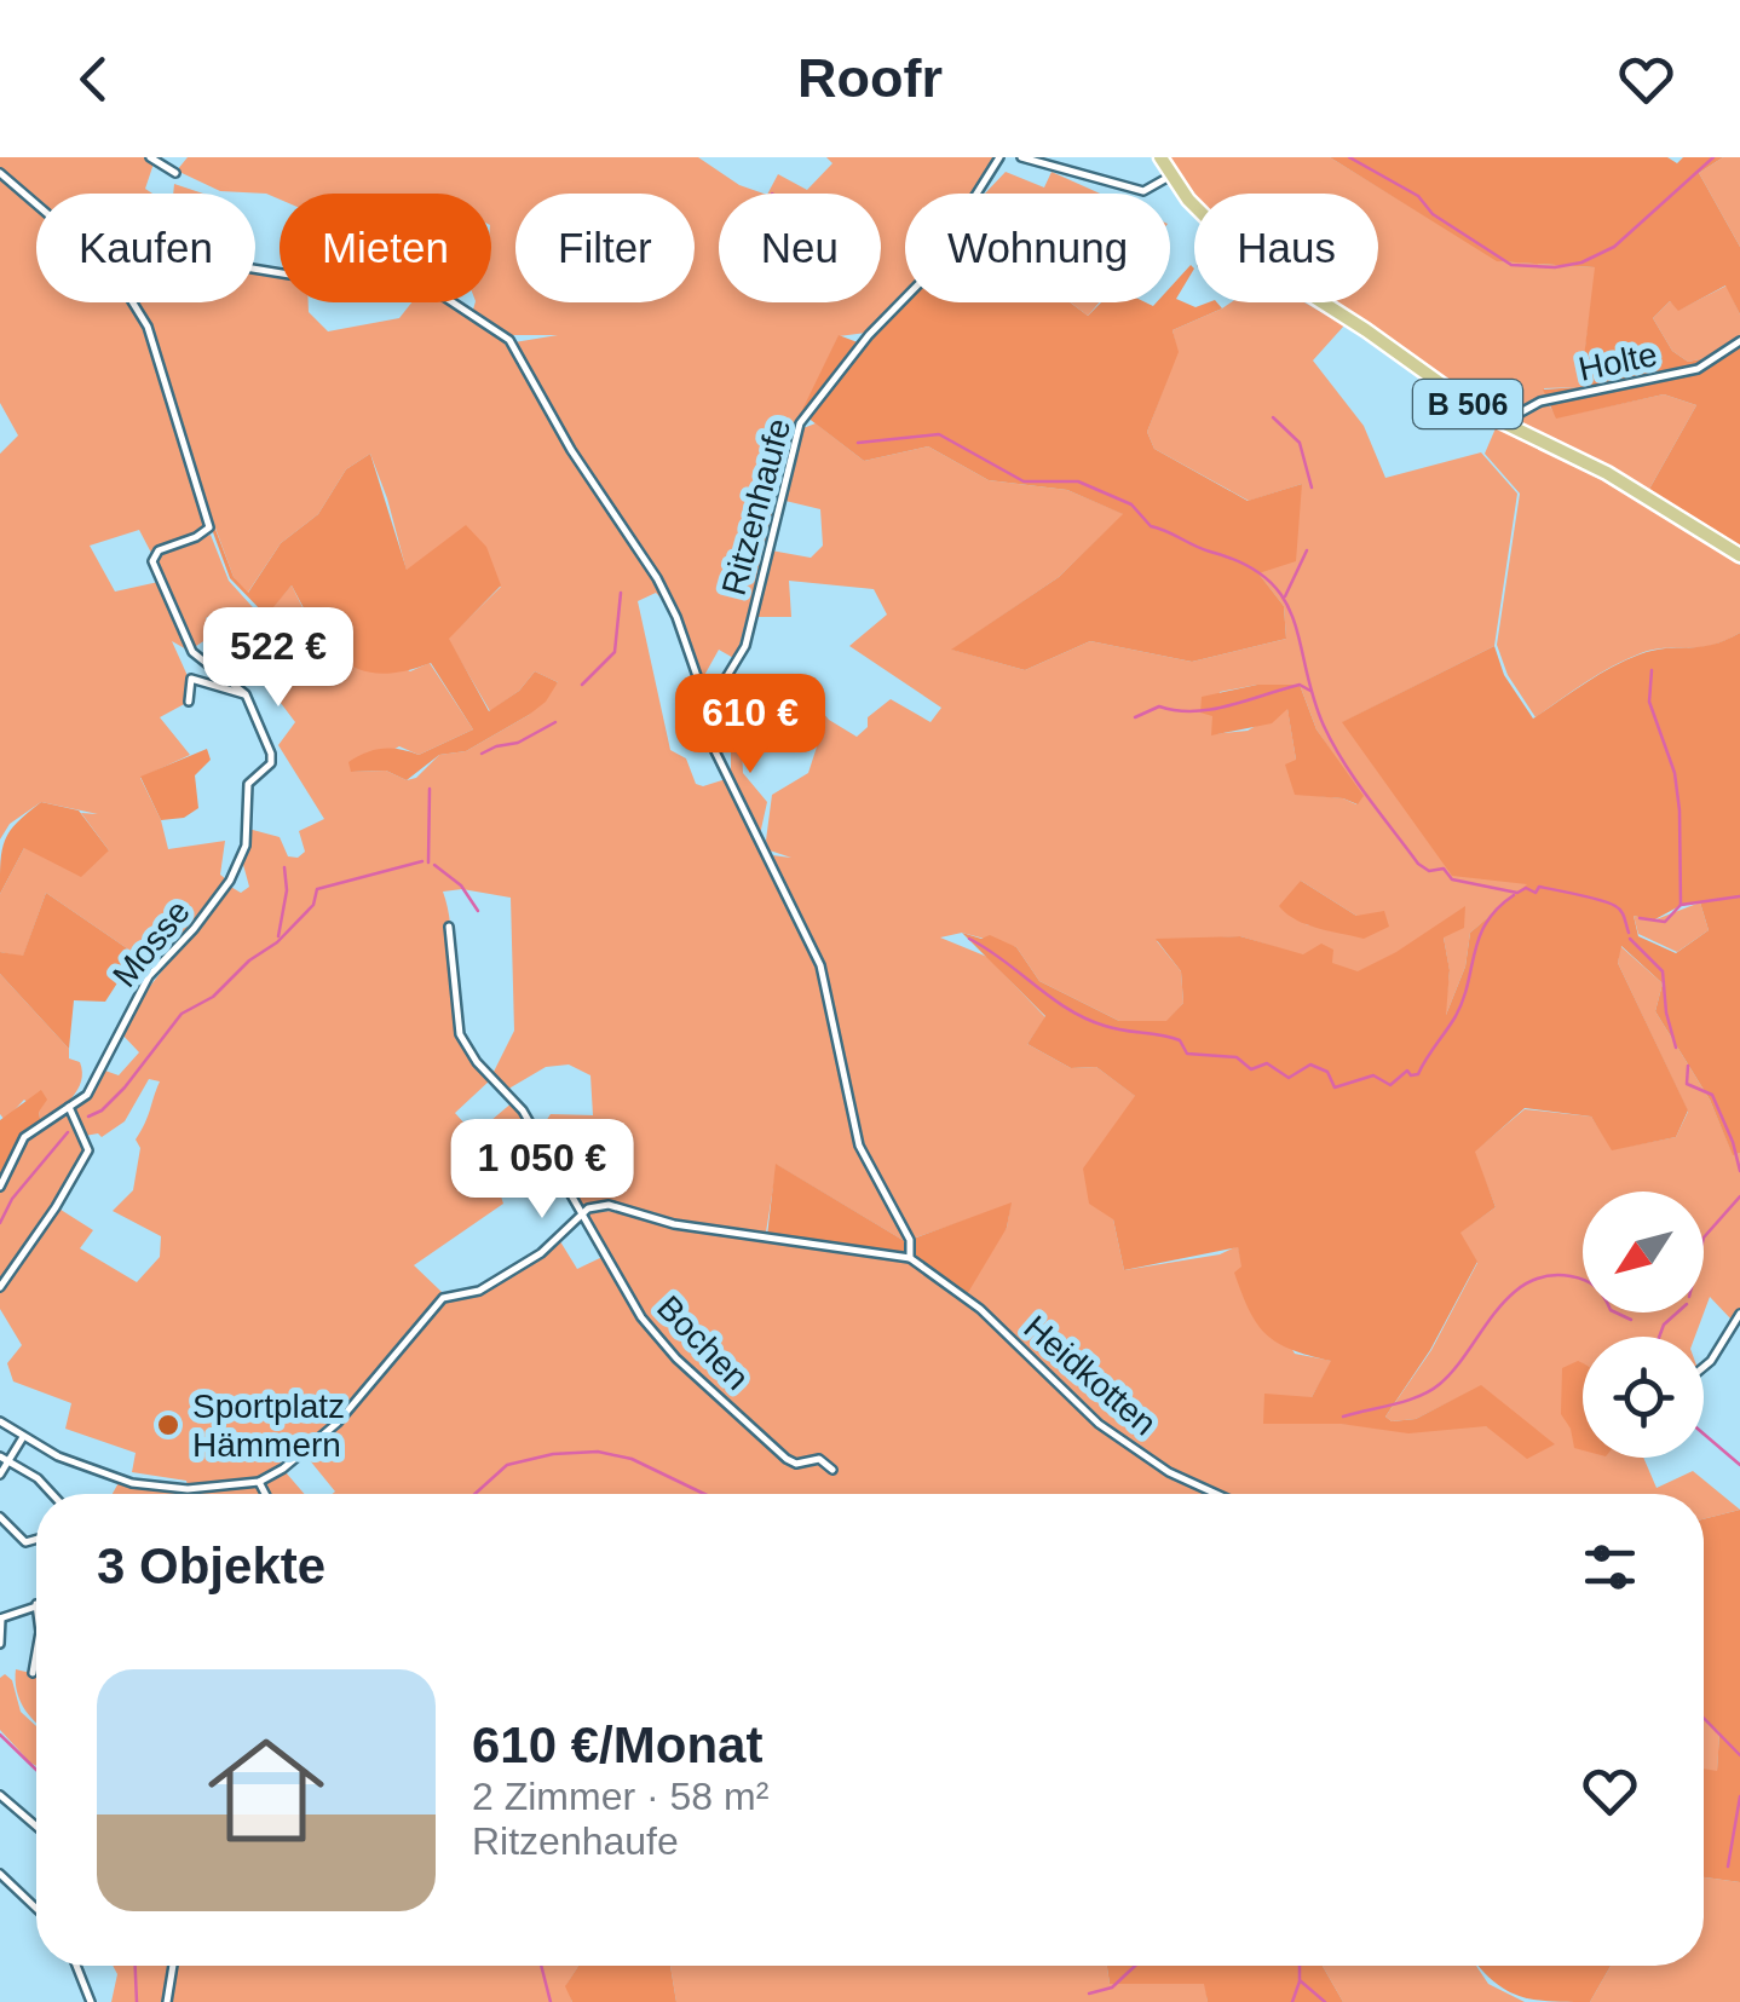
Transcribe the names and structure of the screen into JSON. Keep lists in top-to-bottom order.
{
  "streets": {
    "main road": ["B 506"],
    "street": [
      "Holte",
      "Ritzenhaufe",
      "Mosse",
      "Bochen",
      "Heidkotten"
    ]
  },
  "crossings": [
    ["Holte", "B 506"],
    ["Ritzenhaufe", "Heidkotten"]
  ],
  "places": ["Sportplatz Hämmern"],
  "north": "bottom left",
  "page": {
    "header": "Roofr",
    "chip": [
      "Kaufen",
      "Mieten",
      "Filter",
      "Neu",
      "Wohnung",
      "Haus"
    ],
    "price": ["522 €", "610 €", "1 050 €"],
    "heading": "3 Objekte",
    "list": [
      {
        "name": "610 €/Monat",
        "note": "2 Zimmer · 58 m² · Ritzenhaufe"
      }
    ]
  }
}
